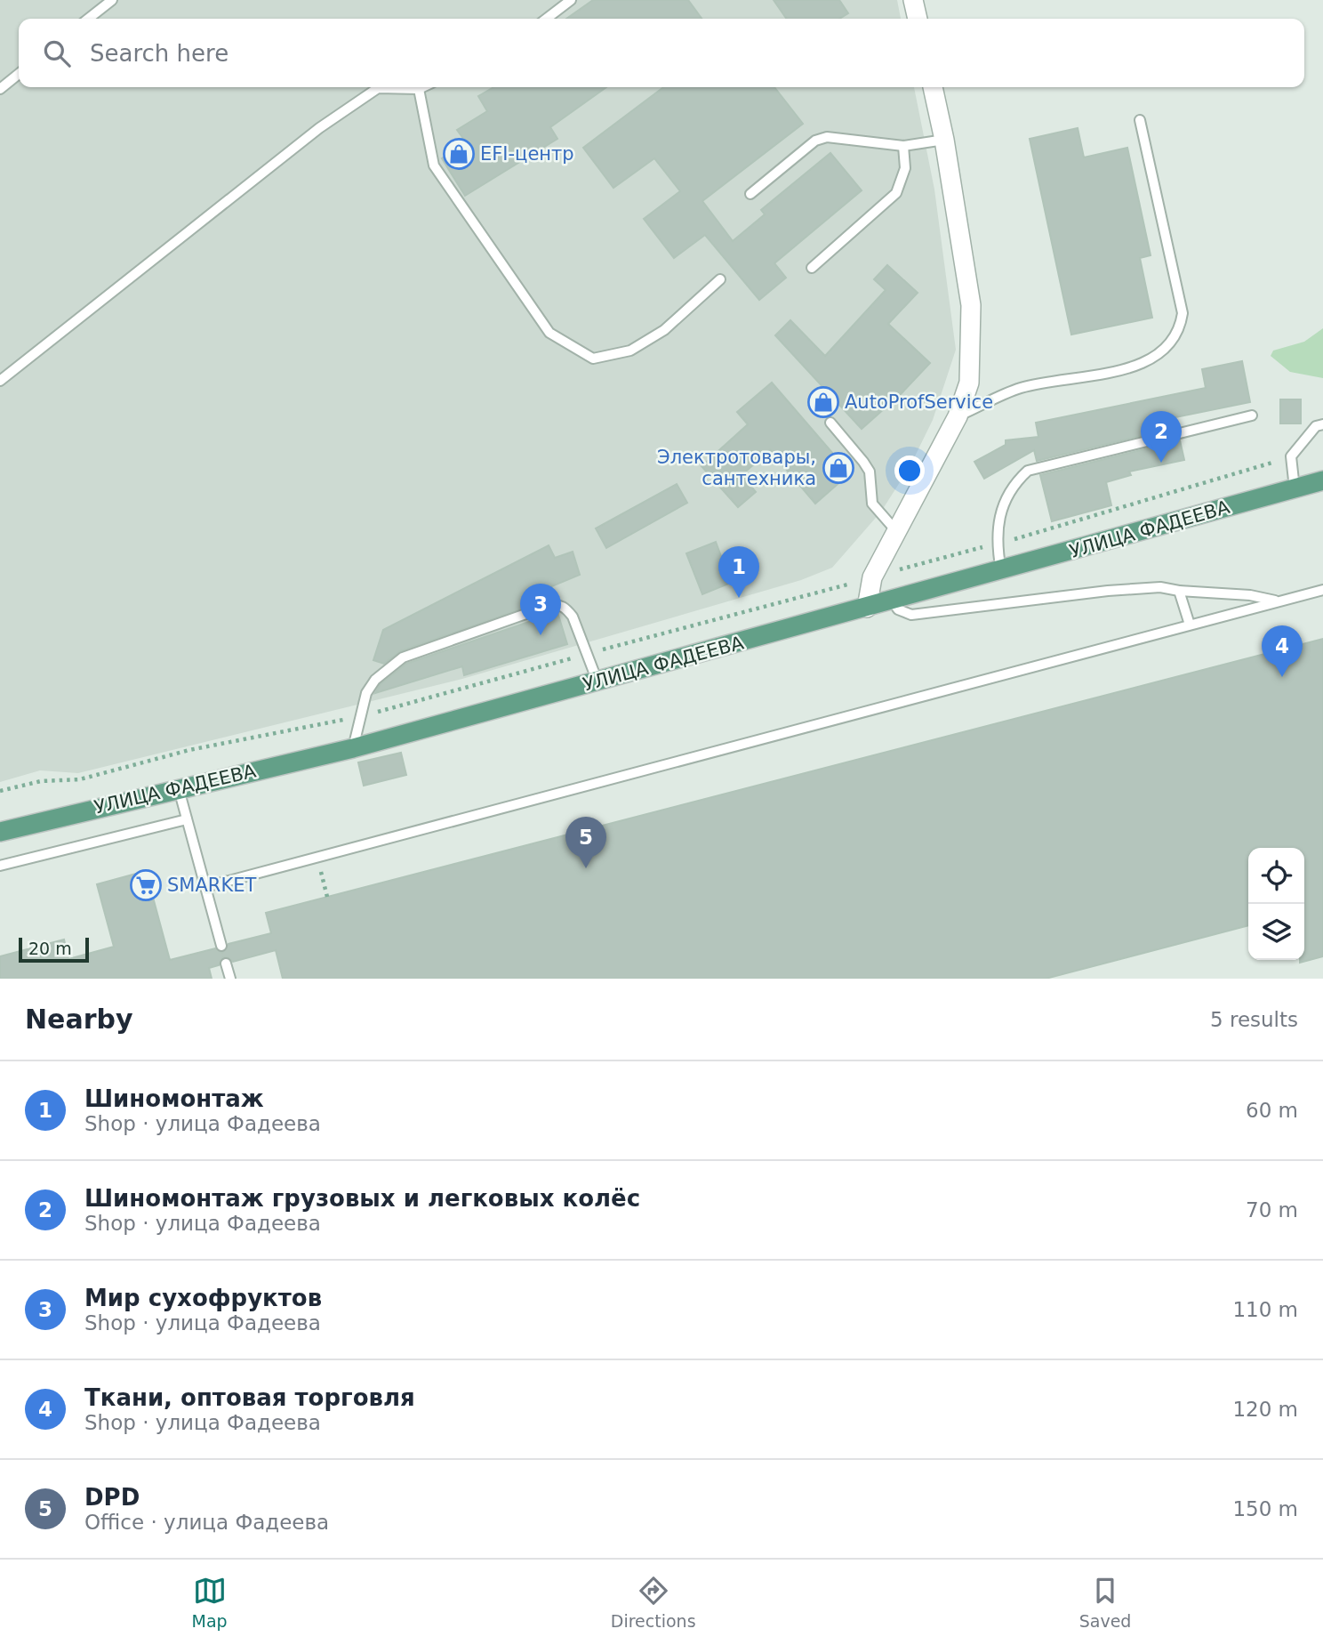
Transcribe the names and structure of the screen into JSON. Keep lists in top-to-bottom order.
{
  "streets": {
    "main road": ["УЛИЦА ФАДЕЕВА"]
  },
  "places": {
    "shop": ["EFI-центр", "AutoProfService", "Электротовары, сантехника"],
    "supermarket": ["SMARKET"]
  },
  "scale_bar": "20 m",
  "page": {
    "search": "Search here",
    "pins": [
      "2",
      "1",
      "3",
      "4",
      "5"
    ],
    "scale": "20 m",
    "heading": ["Nearby", "5 results"],
    "list": [
      {
        "mark": "1",
        "name": "Шиномонтаж",
        "note": "Shop · улица Фадеева",
        "value": "60 m"
      },
      {
        "mark": "2",
        "name": "Шиномонтаж грузовых и легковых колёс",
        "note": "Shop · улица Фадеева",
        "value": "70 m"
      },
      {
        "mark": "3",
        "name": "Мир сухофруктов",
        "note": "Shop · улица Фадеева",
        "value": "110 m"
      },
      {
        "mark": "4",
        "name": "Ткани, оптовая торговля",
        "note": "Shop · улица Фадеева",
        "value": "120 m"
      },
      {
        "mark": "5",
        "name": "DPD",
        "note": "Office · улица Фадеева",
        "value": "150 m"
      }
    ],
    "nav": ["Map", "Directions", "Saved"]
  }
}
